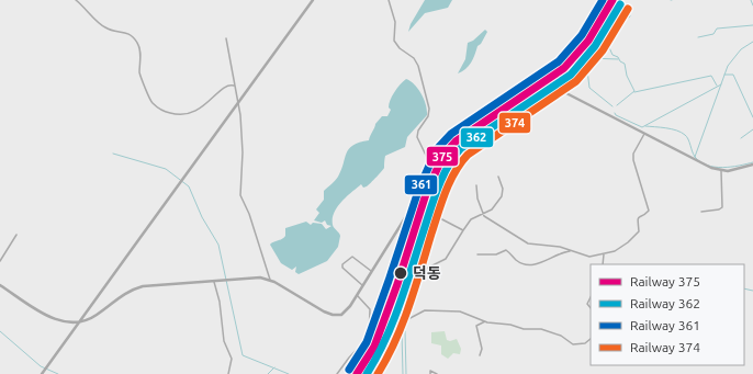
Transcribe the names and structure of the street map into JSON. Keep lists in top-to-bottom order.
{
  "places": ["덕동"],
  "lines": [
    "rail line 375",
    "rail line 361",
    "rail line 362",
    "rail line 374"
  ],
  "legend": [
    "Railway 375",
    "Railway 362",
    "Railway 361",
    "Railway 374"
  ]
}
